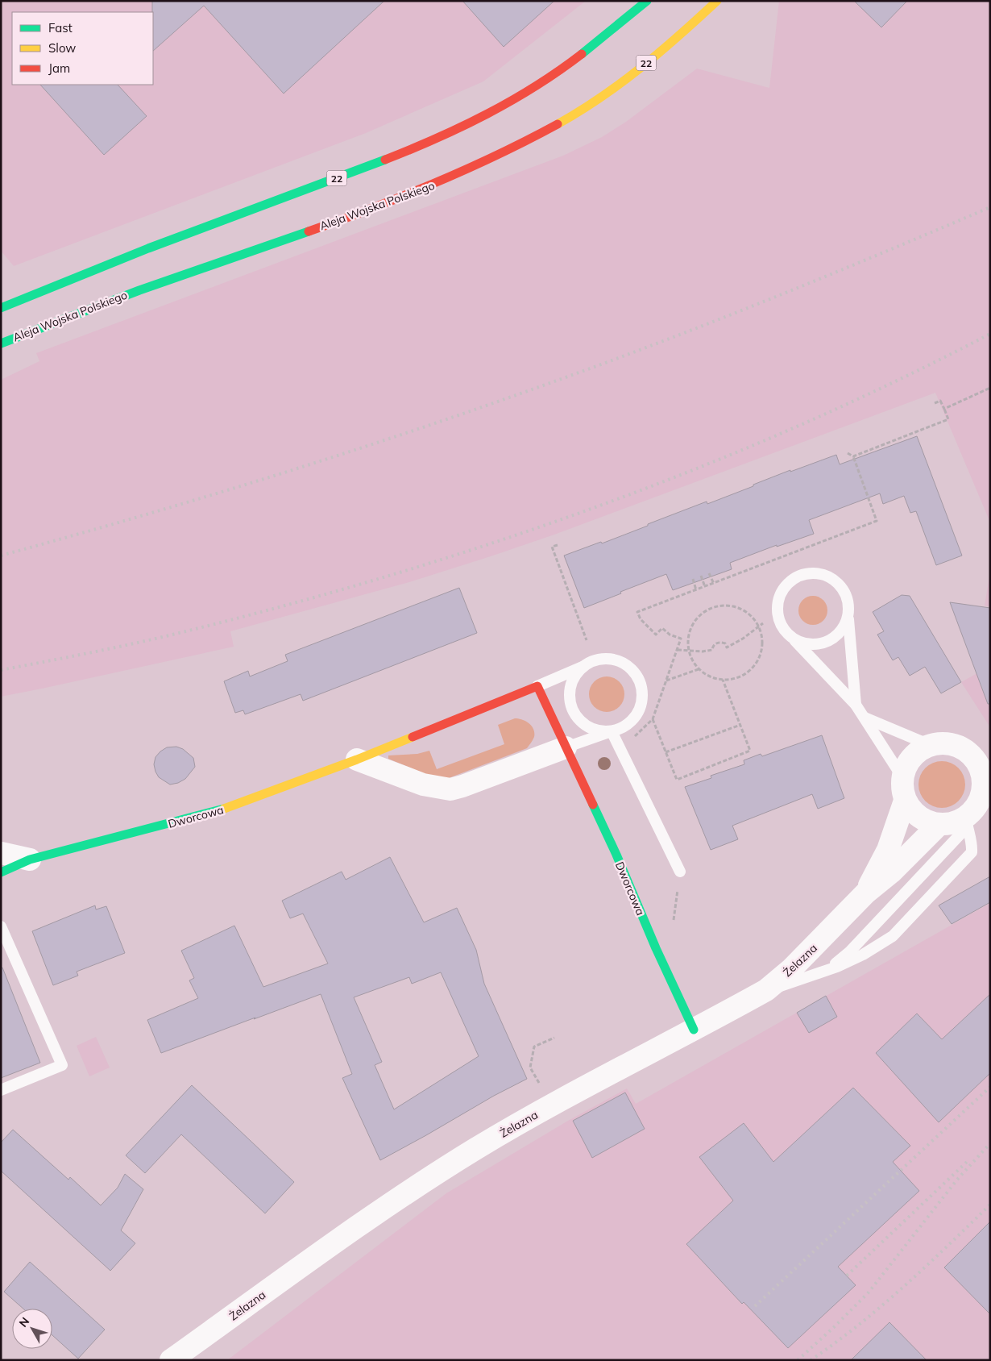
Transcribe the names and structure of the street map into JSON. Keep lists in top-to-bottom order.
{
  "streets": {
    "main road": ["22", "Aleja Wojska Polskiego", "Dworcowa"],
    "street": ["Żelazna"]
  },
  "crossings": [
    ["Dworcowa", "Żelazna"]
  ],
  "legend": ["Fast", "Slow", "Jam"],
  "north": "top left"
}
